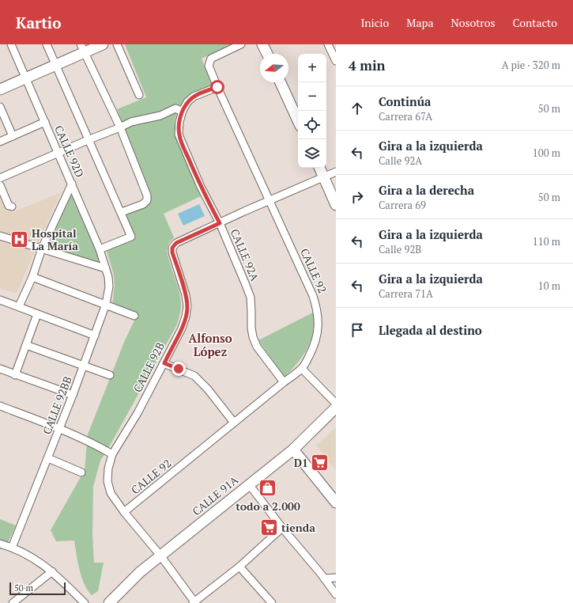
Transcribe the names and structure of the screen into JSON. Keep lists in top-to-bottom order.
{
  "streets": {
    "street": [
      "CALLE 92D",
      "CALLE 92A",
      "CALLE 92",
      "CALLE 92B",
      "CALLE 92BB",
      "CALLE 91A"
    ]
  },
  "crossings": [
    ["CALLE 92D", "CALLE 92BB"],
    ["CALLE 92A", "CALLE 92"],
    ["CALLE 92A", "CALLE 92B"],
    ["CALLE 92", "CALLE 92B"]
  ],
  "districts": ["Alfonso López"],
  "places": {
    "hospital": ["Hospital La María"],
    "supermarket": ["D1", "tienda"],
    "shop": ["todo a 2.000"]
  },
  "scale_bar": "50 m",
  "north": "left",
  "page": {
    "header": "Kartio",
    "nav": [
      "Inicio",
      "Mapa",
      "Nosotros",
      "Contacto"
    ],
    "heading": ["4 min", "A pie · 320 m"],
    "map_buttons": ["+", "−"],
    "list": [
      ["Continúa", "Carrera 67A", "50 m"],
      ["Gira a la izquierda", "Calle 92A", "100 m"],
      ["Gira a la derecha", "Carrera 69", "50 m"],
      ["Gira a la izquierda", "Calle 92B", "110 m"],
      ["Gira a la izquierda", "Carrera 71A", "10 m"],
      "Llegada al destino"
    ],
    "scale": "50 m"
  }
}
